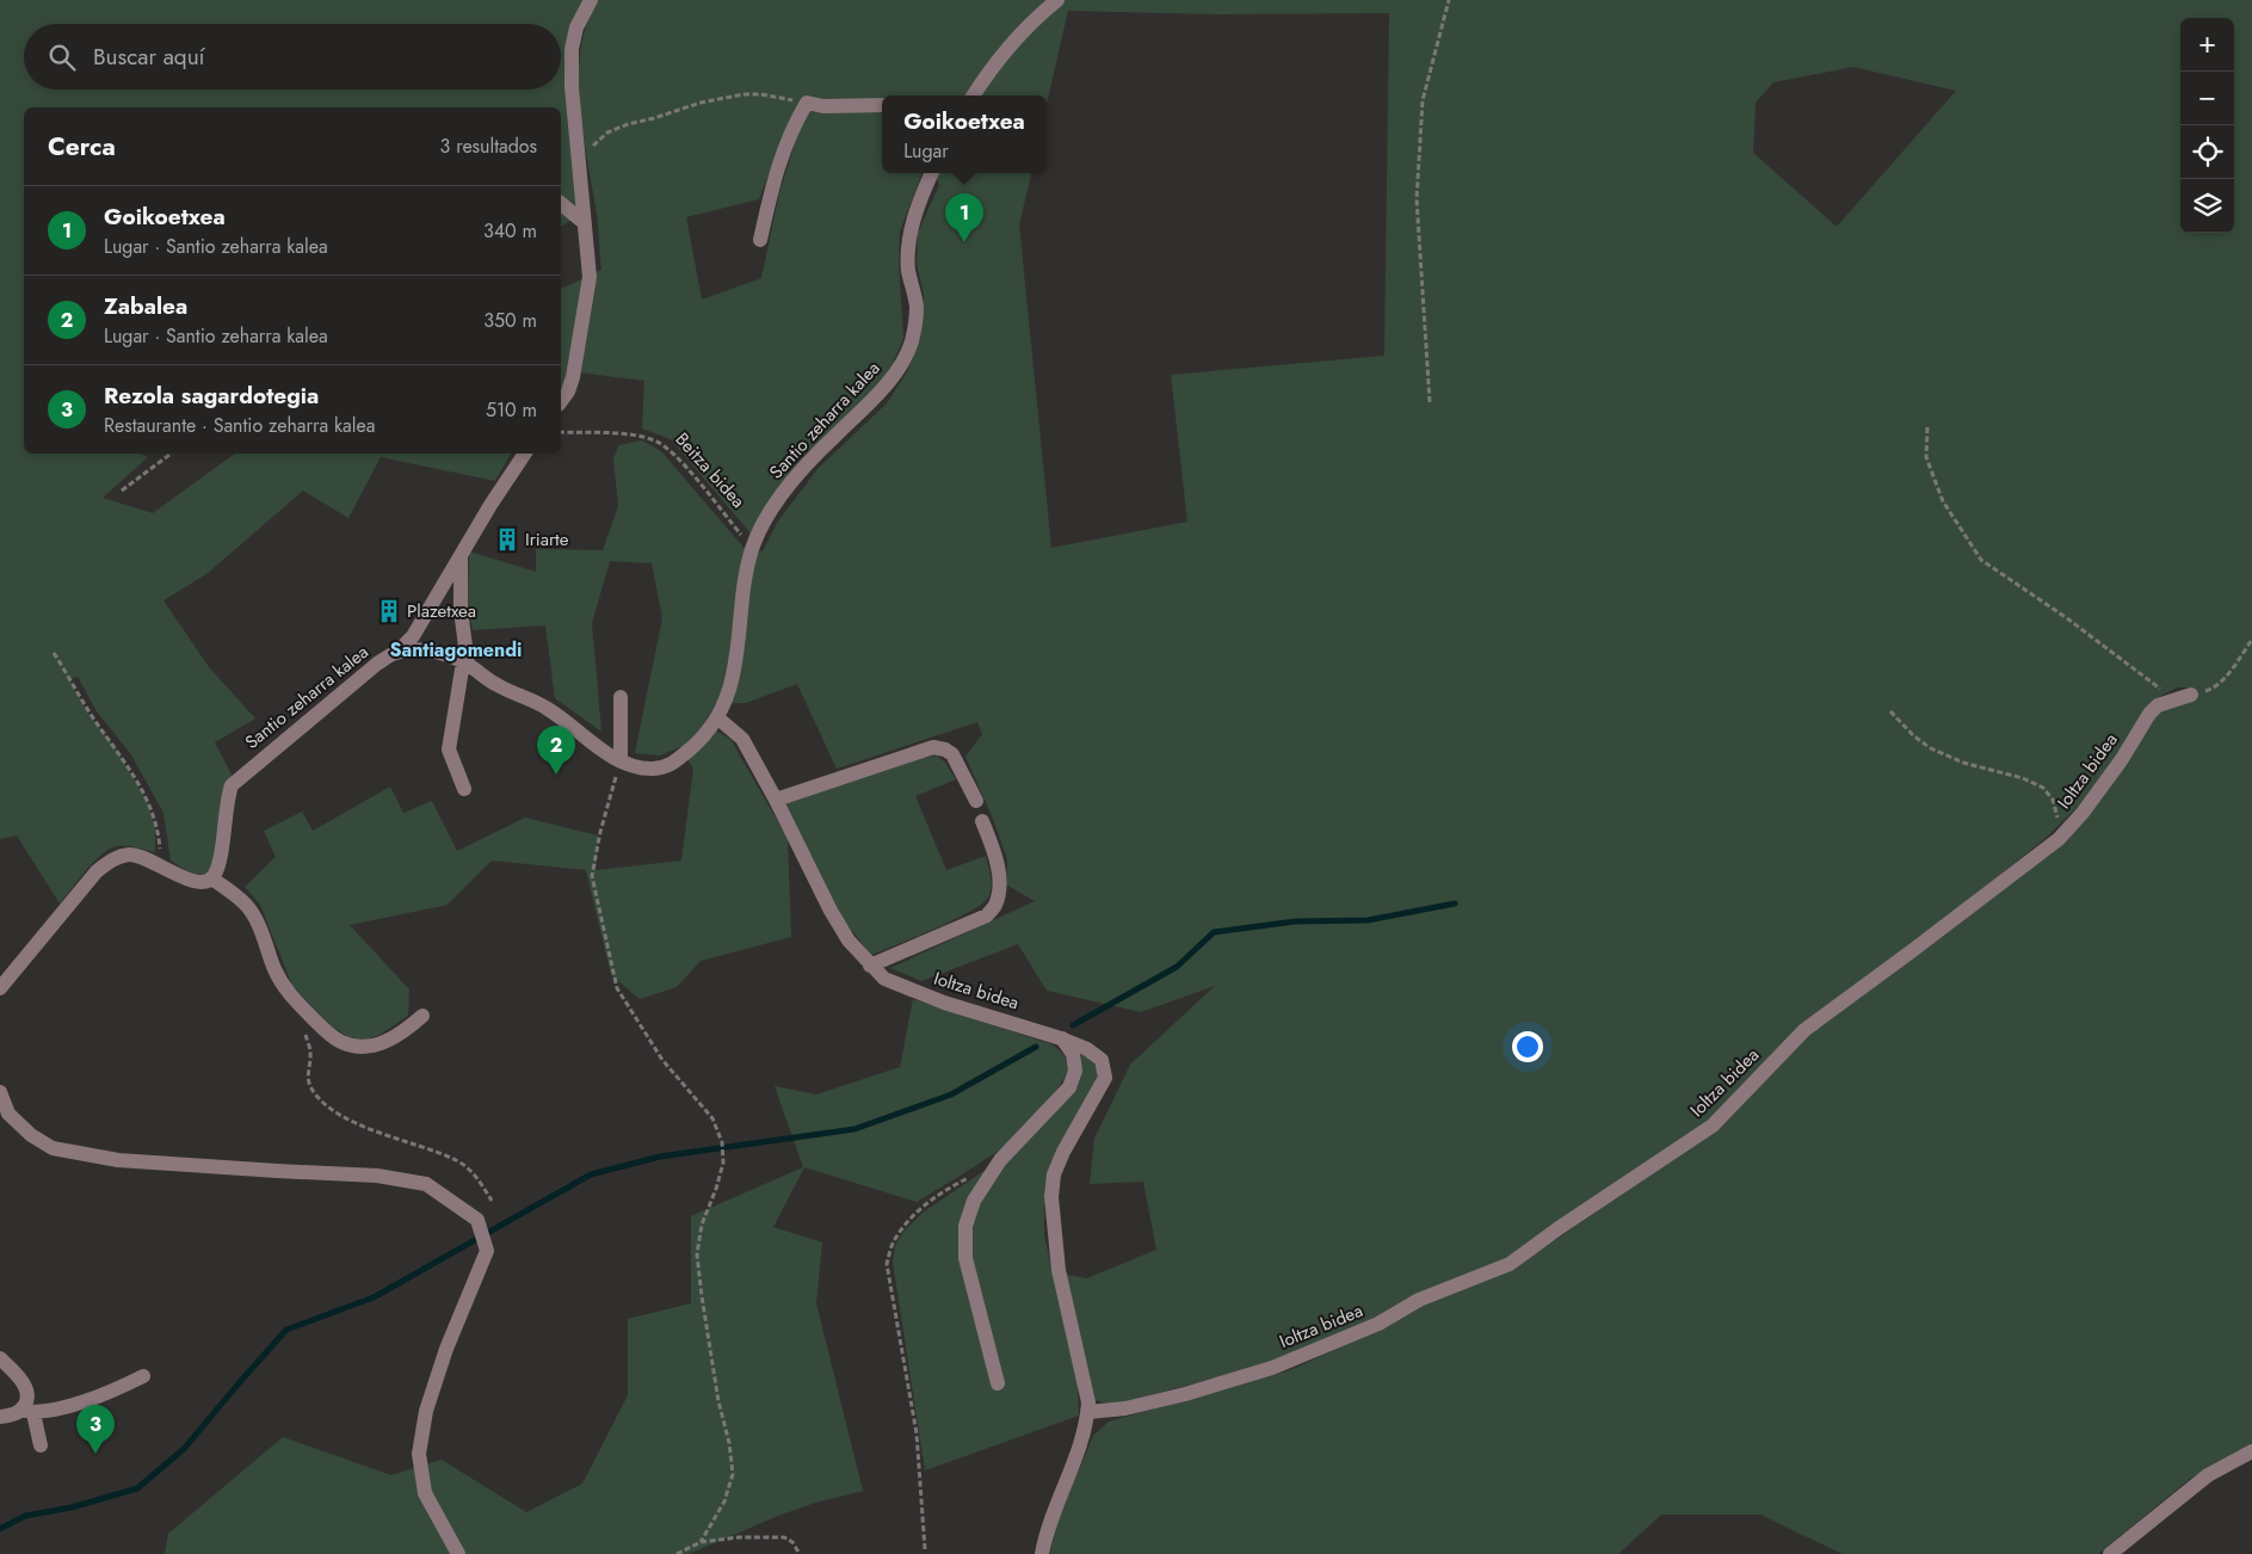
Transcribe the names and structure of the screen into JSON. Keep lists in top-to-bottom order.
{
  "streets": {
    "street": ["Santio zeharra kalea", "Ioltza bidea"],
    "path": ["Beitza bidea"]
  },
  "crossings": [
    ["Santio zeharra kalea", "Beitza bidea"],
    ["Santio zeharra kalea", "Ioltza bidea"]
  ],
  "districts": ["Santiagomendi"],
  "places": {
    "building": ["Iriarte", "Plazetxea"]
  },
  "page": {
    "map_buttons": ["+", "−"],
    "search": "Buscar aquí",
    "popup": ["Goikoetxea", "Lugar"],
    "heading": ["Cerca", "3 resultados"],
    "list": [
      {
        "mark": "1",
        "name": "Goikoetxea",
        "note": "Lugar · Santio zeharra kalea",
        "value": "340 m"
      },
      {
        "mark": "2",
        "name": "Zabalea",
        "note": "Lugar · Santio zeharra kalea",
        "value": "350 m"
      },
      {
        "mark": "3",
        "name": "Rezola sagardotegia",
        "note": "Restaurante · Santio zeharra kalea",
        "value": "510 m"
      }
    ],
    "pins": ["1", "2", "3"]
  }
}
